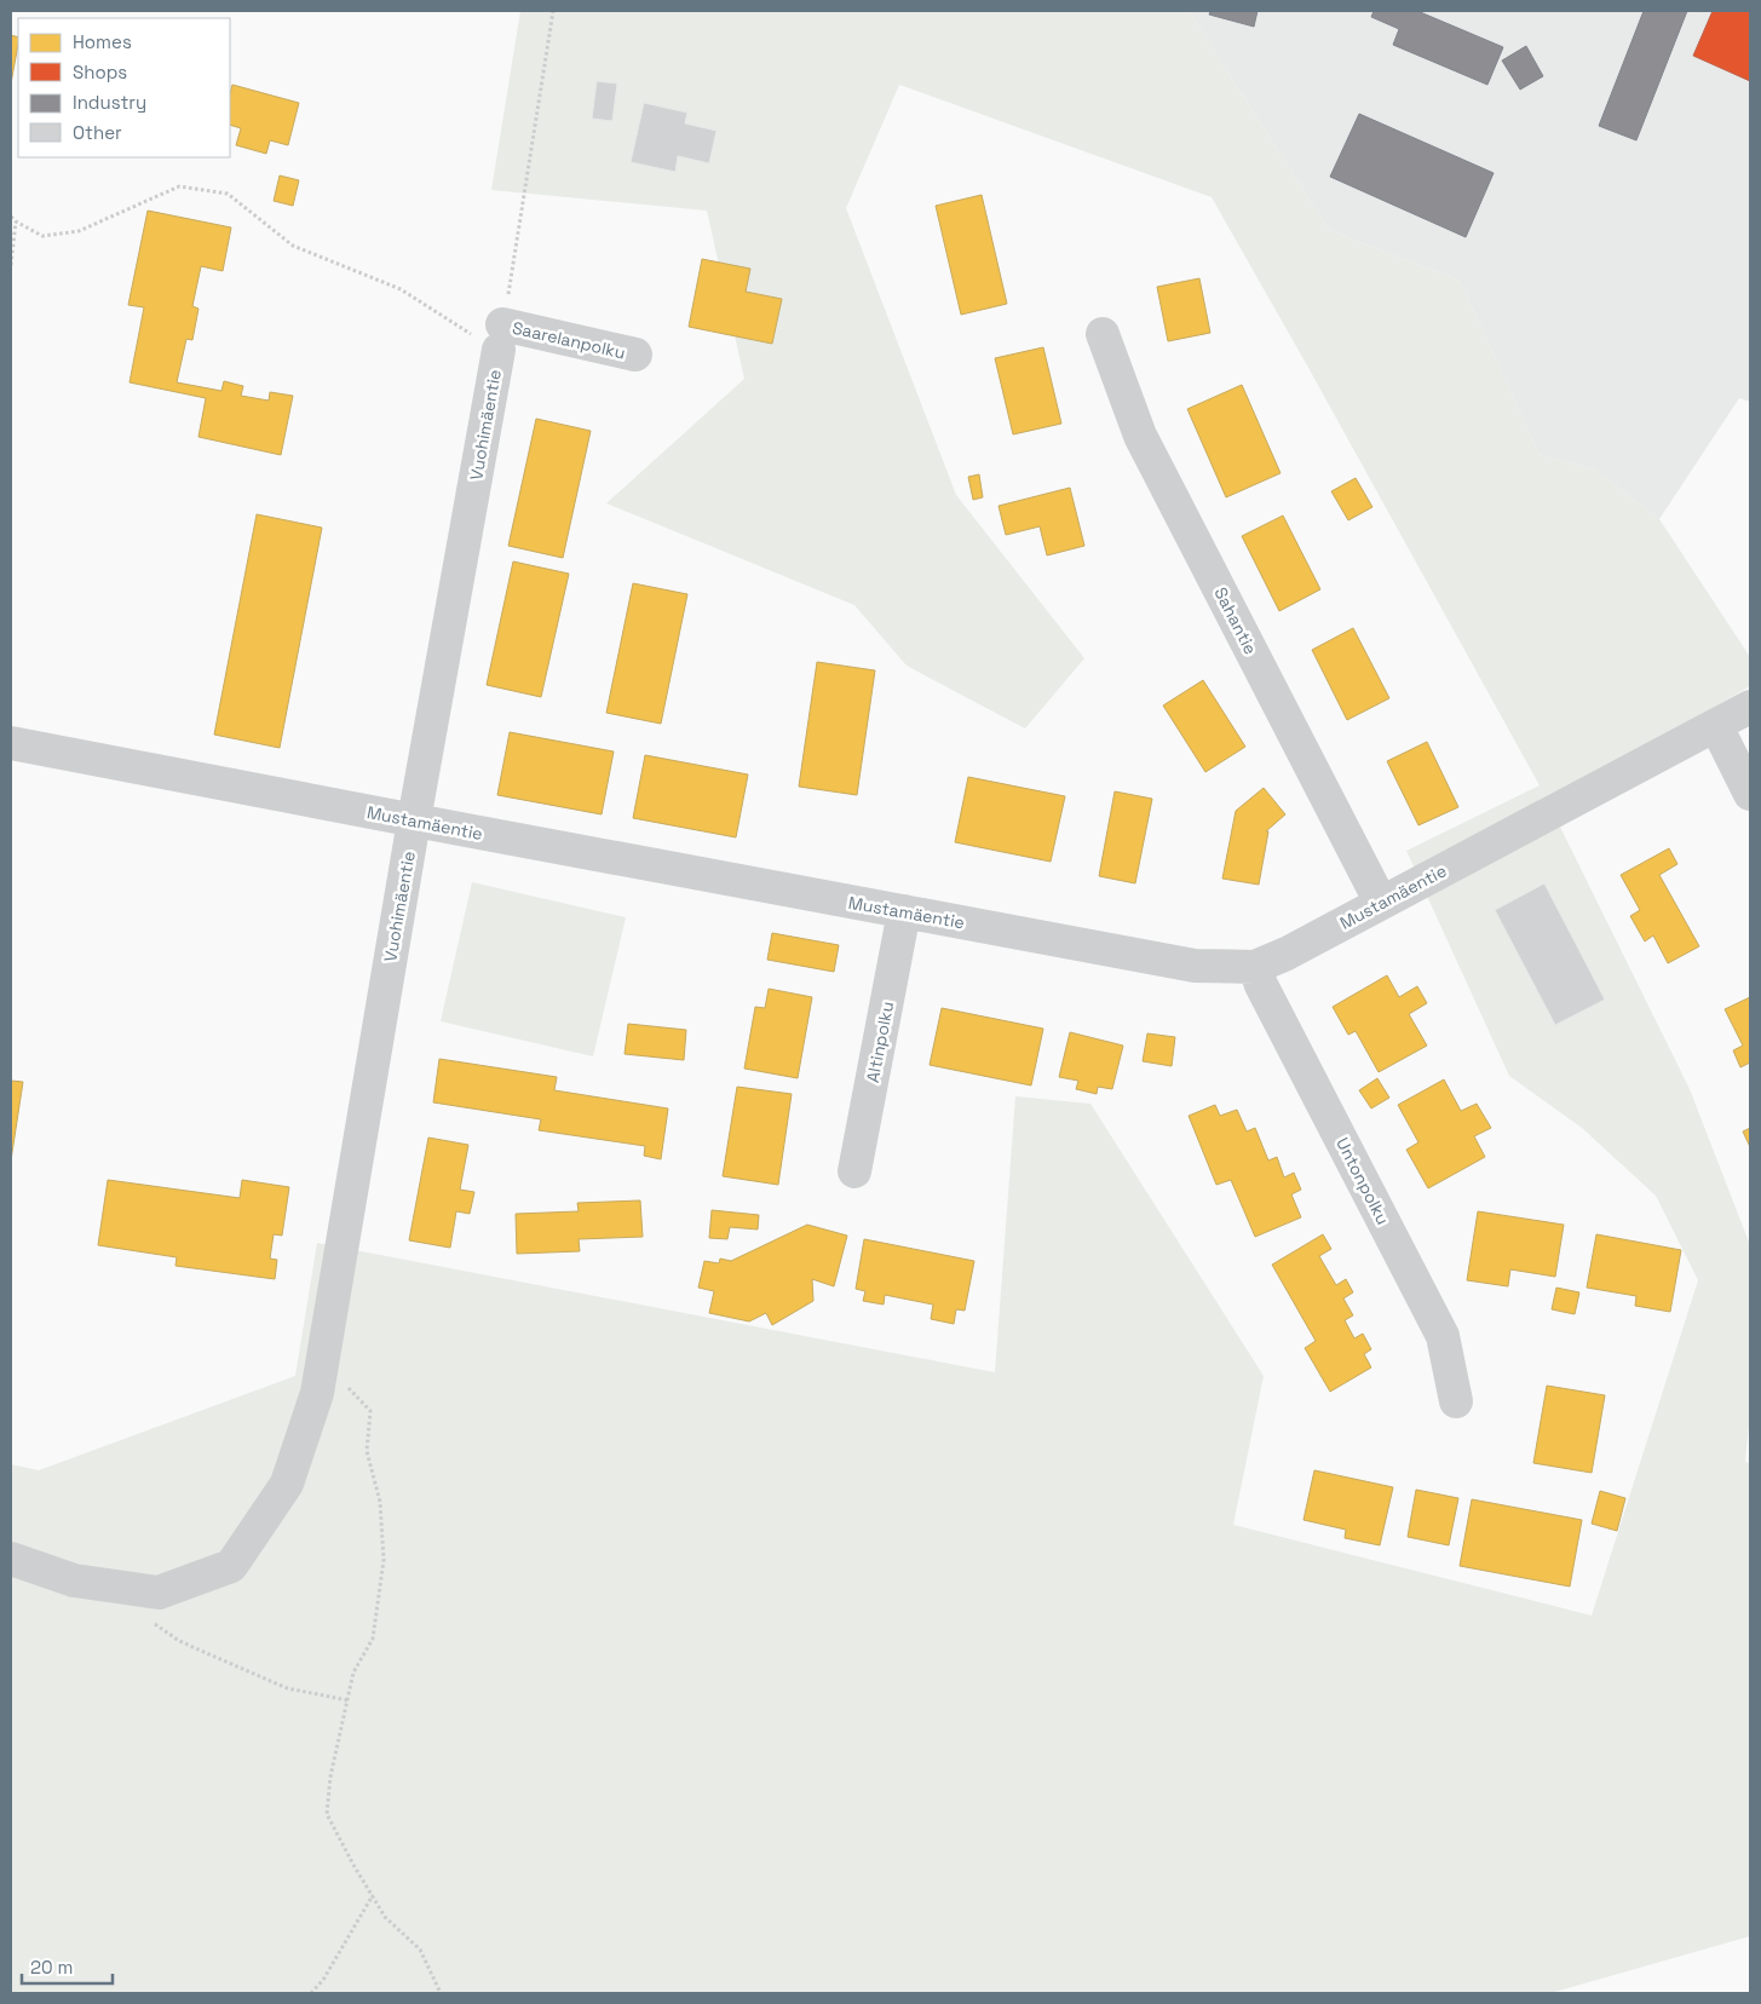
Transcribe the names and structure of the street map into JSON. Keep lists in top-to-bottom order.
{
  "streets": {
    "street": [
      "Saarelanpolku",
      "Vuohimäentie",
      "Sahantie",
      "Mustamäentie",
      "Altinpolku",
      "Untonpolku"
    ]
  },
  "crossings": [
    ["Saarelanpolku", "Vuohimäentie"],
    ["Vuohimäentie", "Mustamäentie"],
    ["Sahantie", "Mustamäentie"],
    ["Mustamäentie", "Altinpolku"],
    ["Mustamäentie", "Untonpolku"]
  ],
  "legend": [
    "Homes",
    "Shops",
    "Industry",
    "Other"
  ],
  "scale_bar": "20 m"
}
